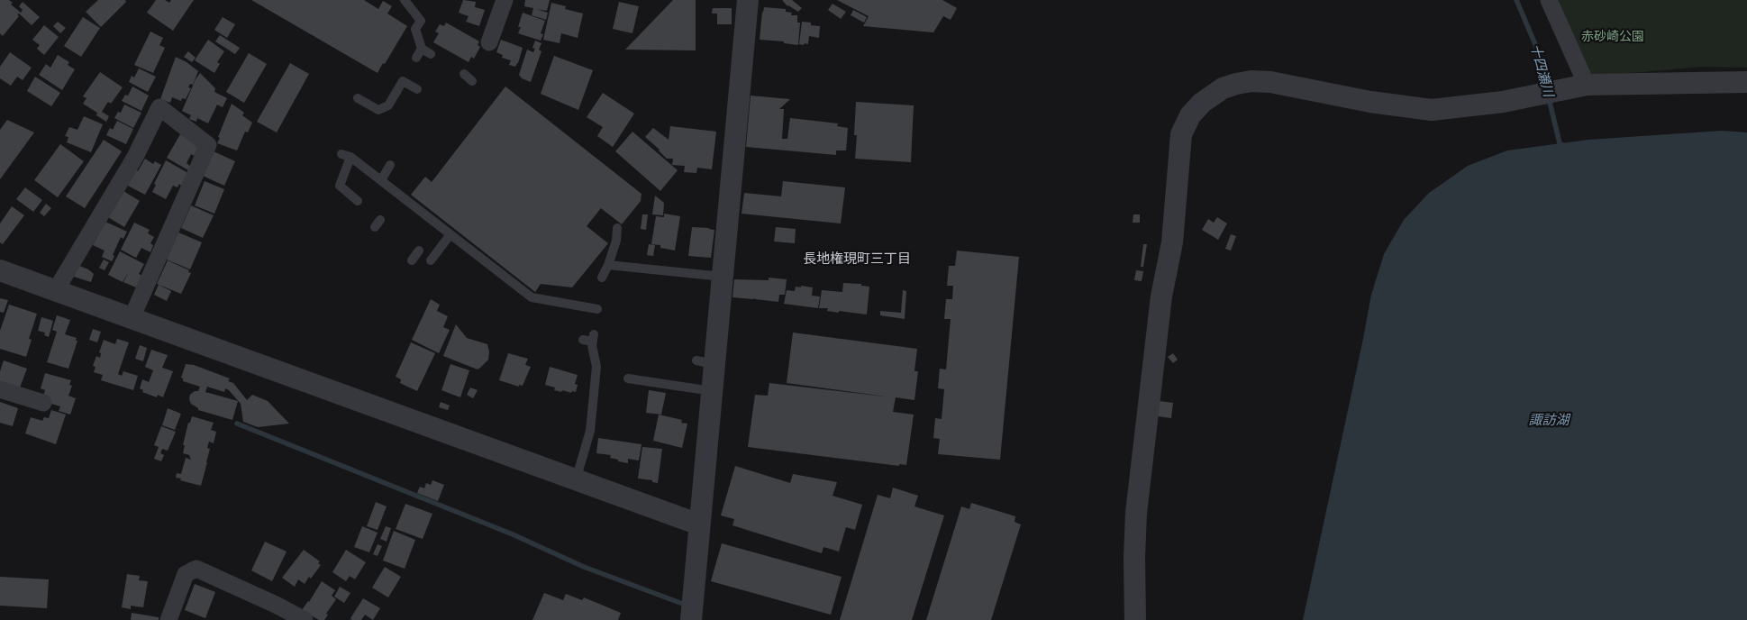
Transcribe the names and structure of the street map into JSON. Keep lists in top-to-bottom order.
{
  "districts": ["長地権現町三丁目"],
  "water": ["十四瀬川", "諏訪湖"],
  "parks": ["赤砂崎公園"]
}
